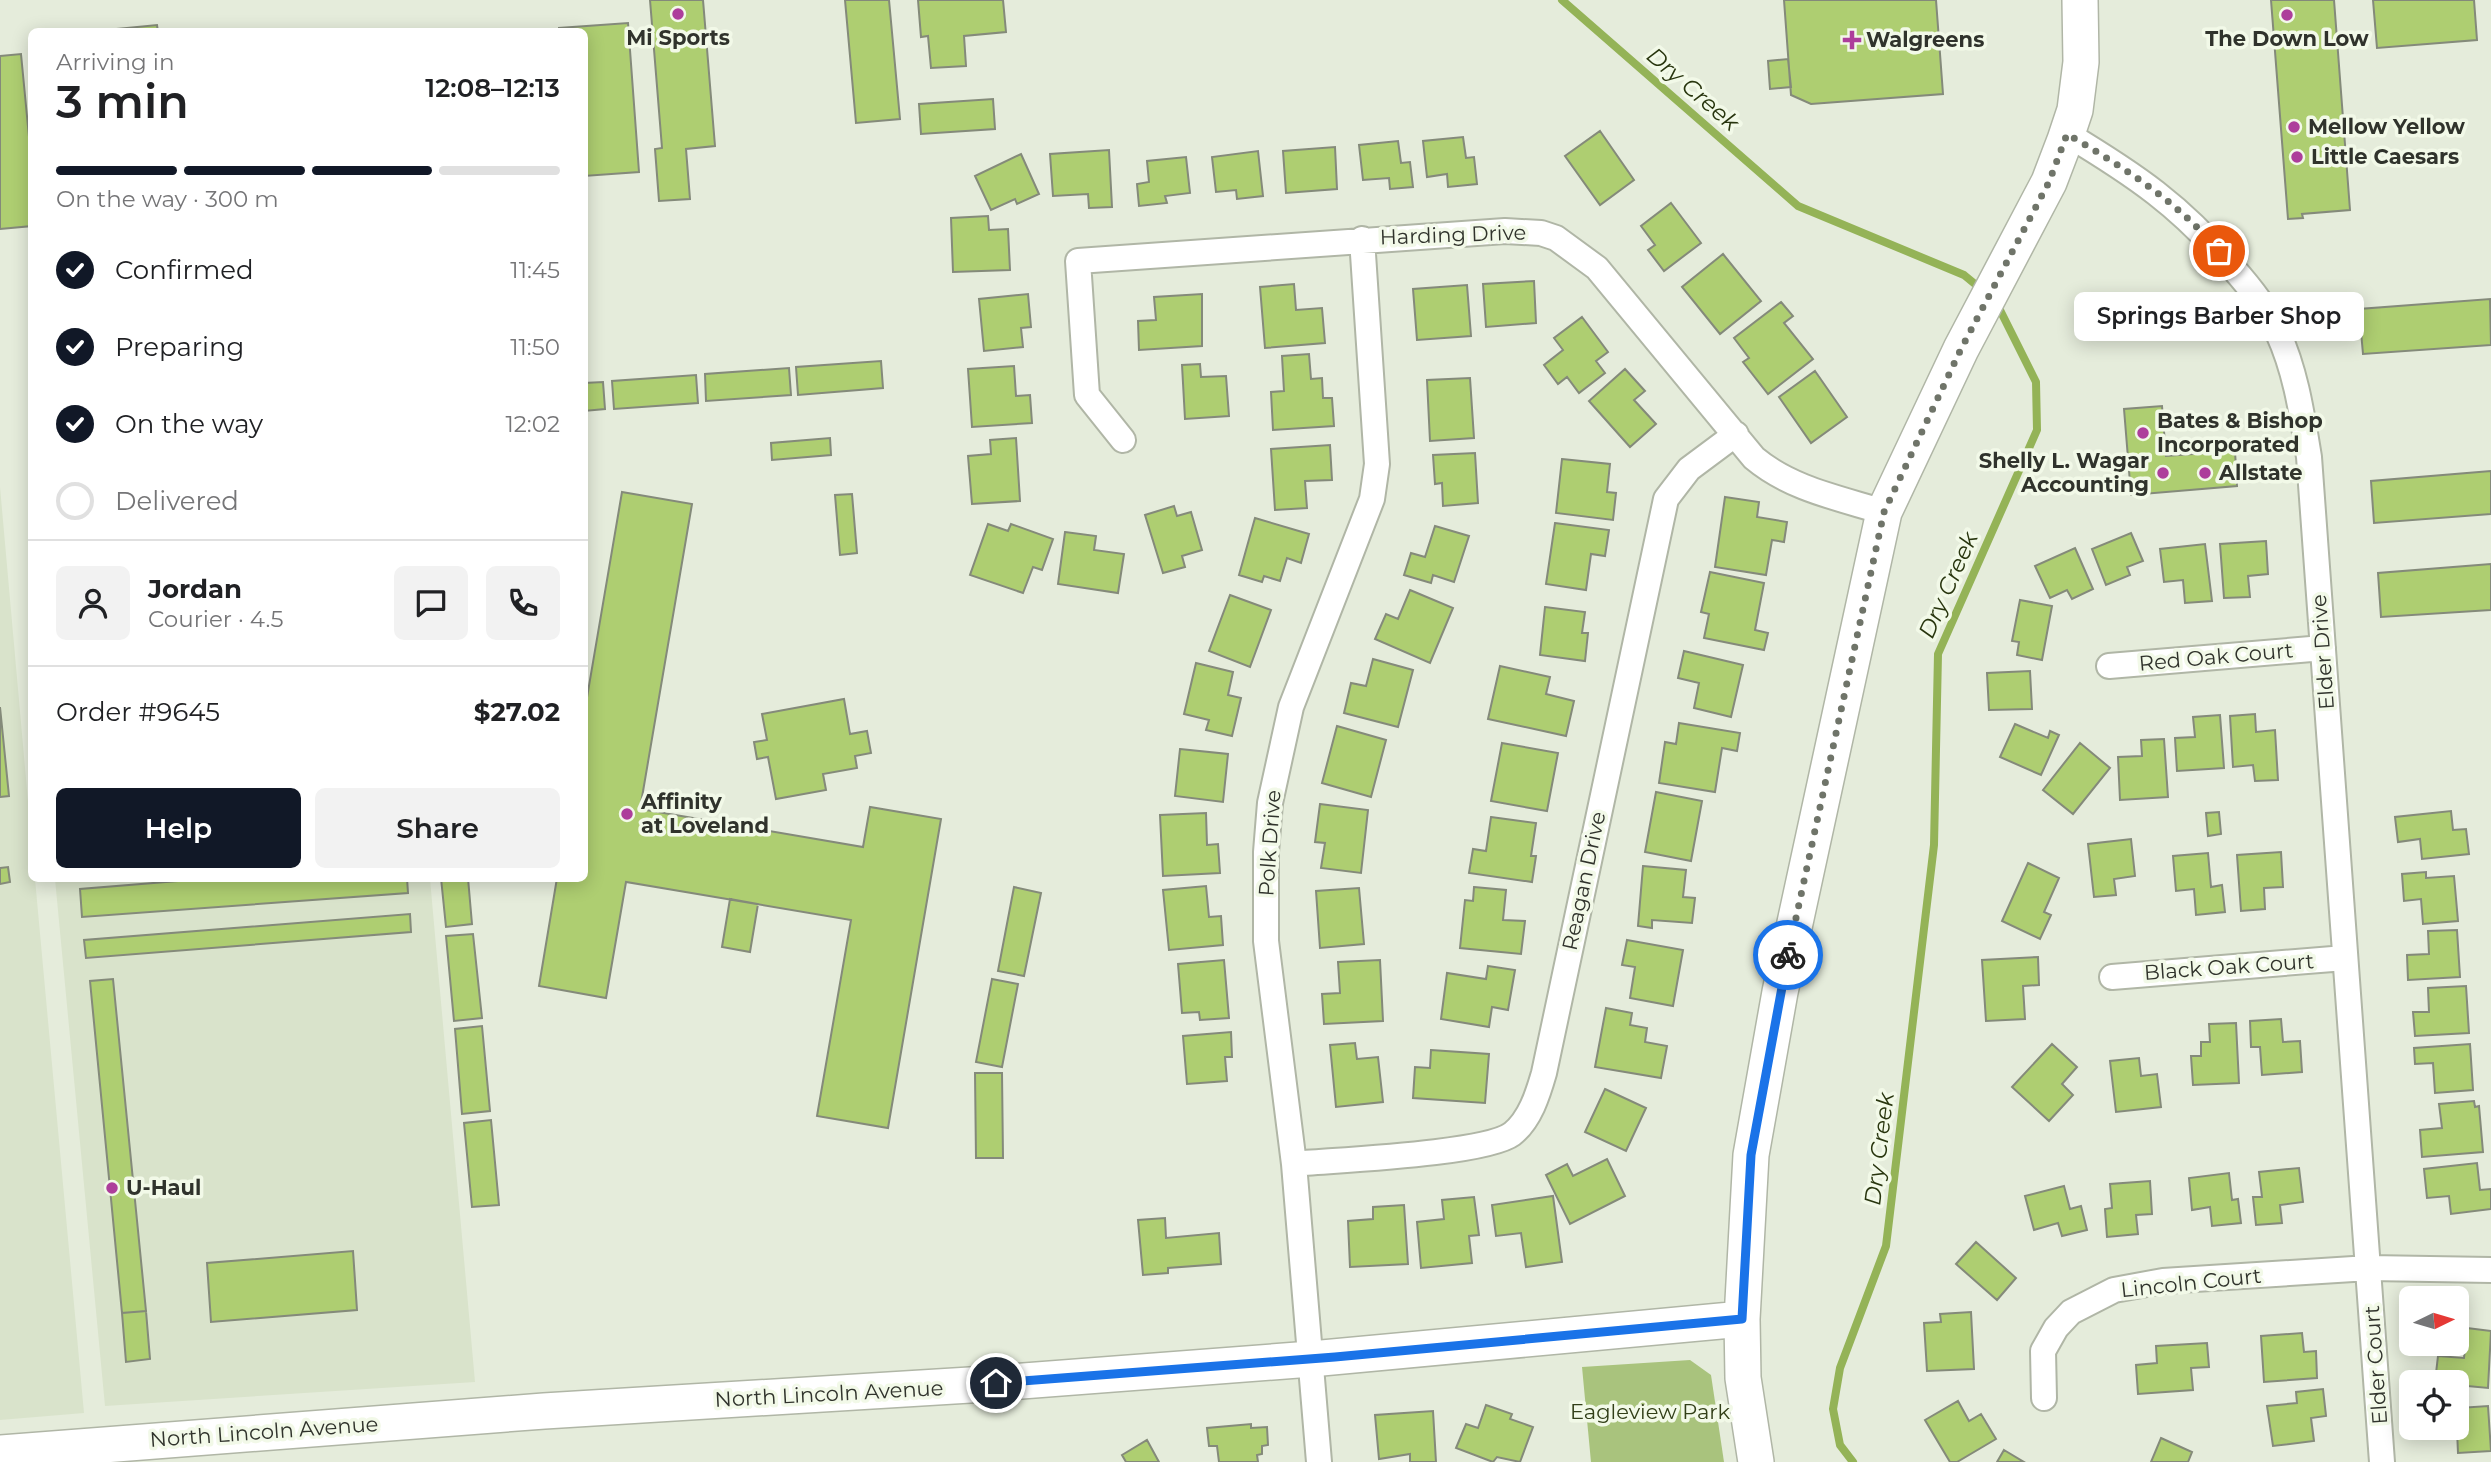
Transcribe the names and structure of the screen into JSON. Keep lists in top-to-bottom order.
{
  "streets": {
    "street": [
      "Harding Drive",
      "Elder Drive",
      "Red Oak Court",
      "Polk Drive",
      "Reagan Drive",
      "Black Oak Court",
      "Lincoln Court",
      "Elder Court",
      "North Lincoln Avenue"
    ]
  },
  "crossings": [
    ["Harding Drive", "Polk Drive"],
    ["Harding Drive", "Reagan Drive"],
    ["Elder Drive", "Red Oak Court"],
    ["Elder Drive", "Black Oak Court"],
    ["Elder Drive", "Lincoln Court"],
    ["Elder Drive", "Elder Court"],
    ["Polk Drive", "Reagan Drive"],
    ["Polk Drive", "North Lincoln Avenue"],
    ["Lincoln Court", "Elder Court"]
  ],
  "water": ["Dry Creek"],
  "parks": ["Eagleview Park"],
  "places": {
    "other": [
      "Mi Sports",
      "The Down Low",
      "Mellow Yellow",
      "Little Caesars",
      "Springs Barber Shop",
      "Bates & Bishop Incorporated",
      "Shelly L. Wagar Accounting",
      "Allstate",
      "Affinity at Loveland",
      "U-Haul"
    ],
    "health": ["Walgreens"]
  },
  "north": "right",
  "page": {
    "heading": ["3 min", "Arriving in", "12:08–12:13"],
    "panel": [
      "Jordan",
      "Courier · 4.5",
      "Order #9645",
      "$27.02"
    ],
    "bar": "On the way · 300 m",
    "list": [
      ["Confirmed", "11:45"],
      ["Preparing", "11:50"],
      ["On the way", "12:02"],
      "Delivered"
    ],
    "bubble": "Springs Barber Shop",
    "buttons": ["Help", "Share"]
  }
}
